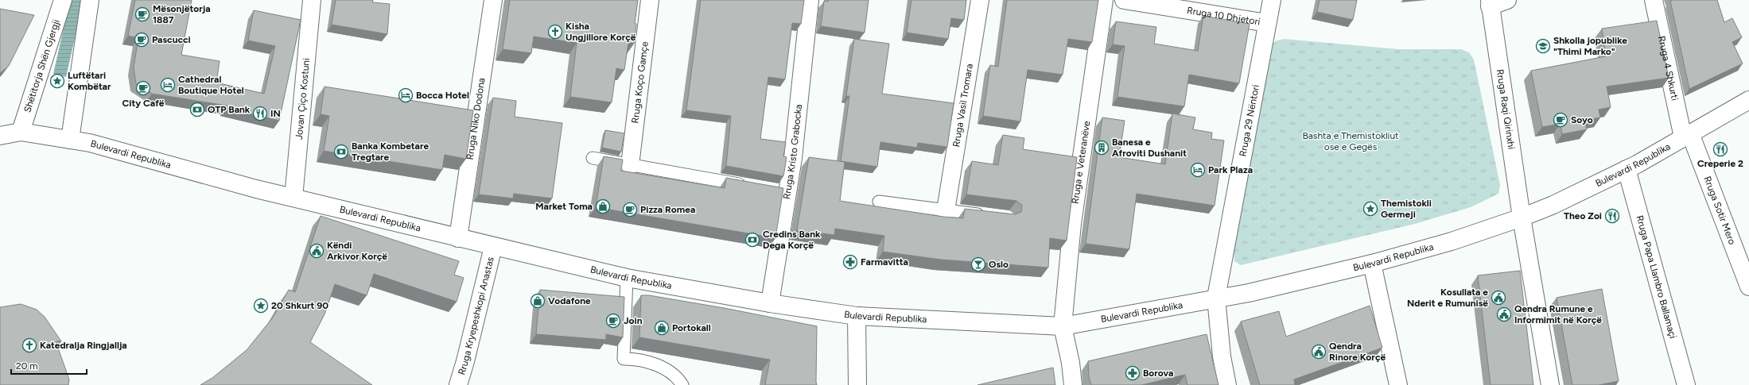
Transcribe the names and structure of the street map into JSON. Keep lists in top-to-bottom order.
{
  "streets": {
    "street": [
      "Rruga 10 Dhjetori",
      "Shëtitorja Shën Gjergji",
      "Rruga 4 Shkurti",
      "Rruga Koço Gamçe",
      "Jovan Çiço Kostuni",
      "Rruga Vasil Tromara",
      "Rruga Raqi Qirinxhi",
      "Rruga Niko Dodona",
      "Rruga 29 Nëntori",
      "Rruga Kristo Grabocka",
      "Bulevardi Republika",
      "Rruga e Veteranëve",
      "Rruga Sotir Mero",
      "Rruga Papa Llambro Ballamaçi",
      "Rruga Kryepeshkopi Anastas"
    ]
  },
  "crossings": [
    ["Rruga 10 Dhjetori", "Rruga 29 Nëntori"],
    ["Shëtitorja Shën Gjergji", "Bulevardi Republika"],
    ["Rruga 4 Shkurti", "Bulevardi Republika"],
    ["Rruga 4 Shkurti", "Rruga Sotir Mero"],
    ["Jovan Çiço Kostuni", "Bulevardi Republika"],
    ["Rruga Raqi Qirinxhi", "Bulevardi Republika"],
    ["Rruga Niko Dodona", "Bulevardi Republika"],
    ["Rruga 29 Nëntori", "Bulevardi Republika"],
    ["Rruga Kristo Grabocka", "Bulevardi Republika"],
    ["Bulevardi Republika", "Rruga e Veteranëve"],
    ["Bulevardi Republika", "Rruga Sotir Mero"],
    ["Bulevardi Republika", "Rruga Papa Llambro Ballamaçi"],
    ["Bulevardi Republika", "Rruga Kryepeshkopi Anastas"]
  ],
  "parks": ["Bashta e Themistokliut ose e Gegës"],
  "places": {
    "cafe": [
      "Mësonjëtorja 1887",
      "Pascucci",
      "City Cafë",
      "Soyo",
      "Pizza Romea",
      "Join"
    ],
    "church": ["Kisha Ungjillore Korçë", "Katedralja Ringjallja"],
    "school or university": ["Shkolla jopublike \"Thimi Marko\""],
    "place": ["Luftëtari Kombëtar", "Themistokli Germeji", "20 Shkurt 90"],
    "hotel": ["Cathedral Boutique Hotel", "Bocca Hotel", "Park Plaza"],
    "bank": ["OTP Bank", "Banka Kombetare Tregtare", "Credins Bank Dega Korçë"],
    "restaurant": ["IN", "Creperie 2", "Theo Zoi"],
    "building": ["Banesa e Afroviti Dushanit"],
    "shop": ["Market Toma", "Vodafone", "Portokall"],
    "public building": [
      "Këndi Arkivor Korçë",
      "Kosullata e Nderit e Rumunisë",
      "Qendra Rumune e Informimit në Korçë",
      "Qendra Rinore Korçë"
    ],
    "pharmacy": ["Farmavitta", "Borova"],
    "bar": ["Oslo"]
  },
  "scale_bar": "20 m"
}
